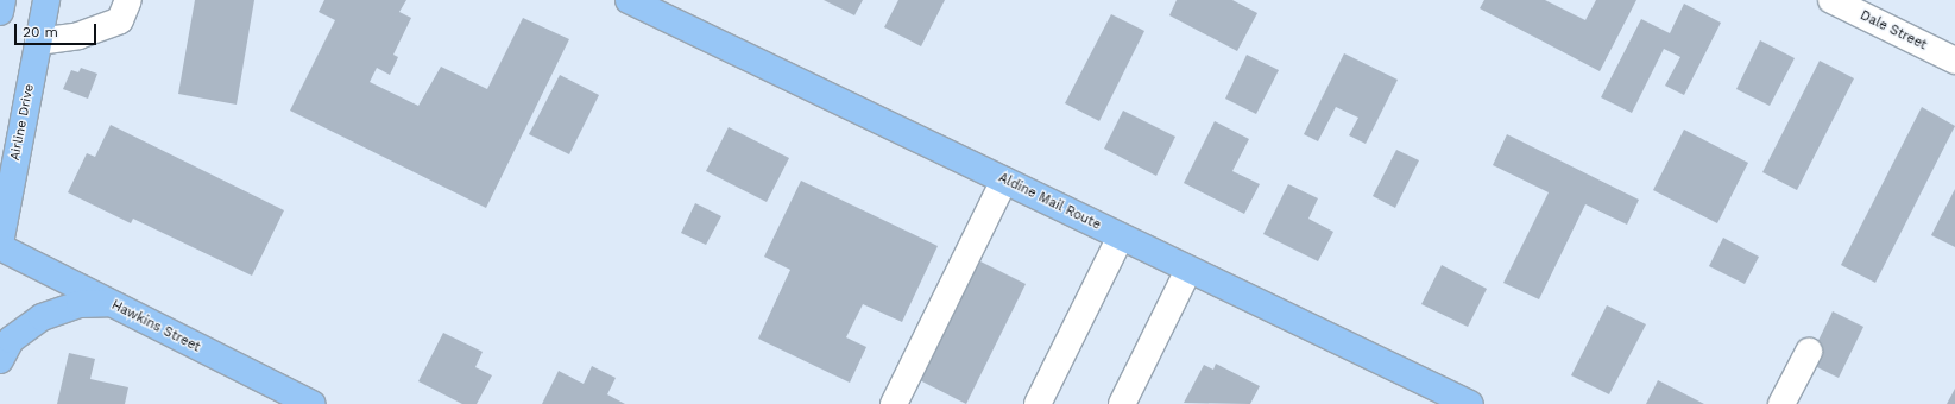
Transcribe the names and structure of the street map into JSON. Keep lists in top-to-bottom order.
{
  "streets": {
    "main road": ["Airline Drive", "Aldine Mail Route", "Hawkins Street"],
    "street": ["Dale Street"]
  },
  "crossings": [
    ["Airline Drive", "Hawkins Street"]
  ],
  "scale_bar": "20 m"
}
